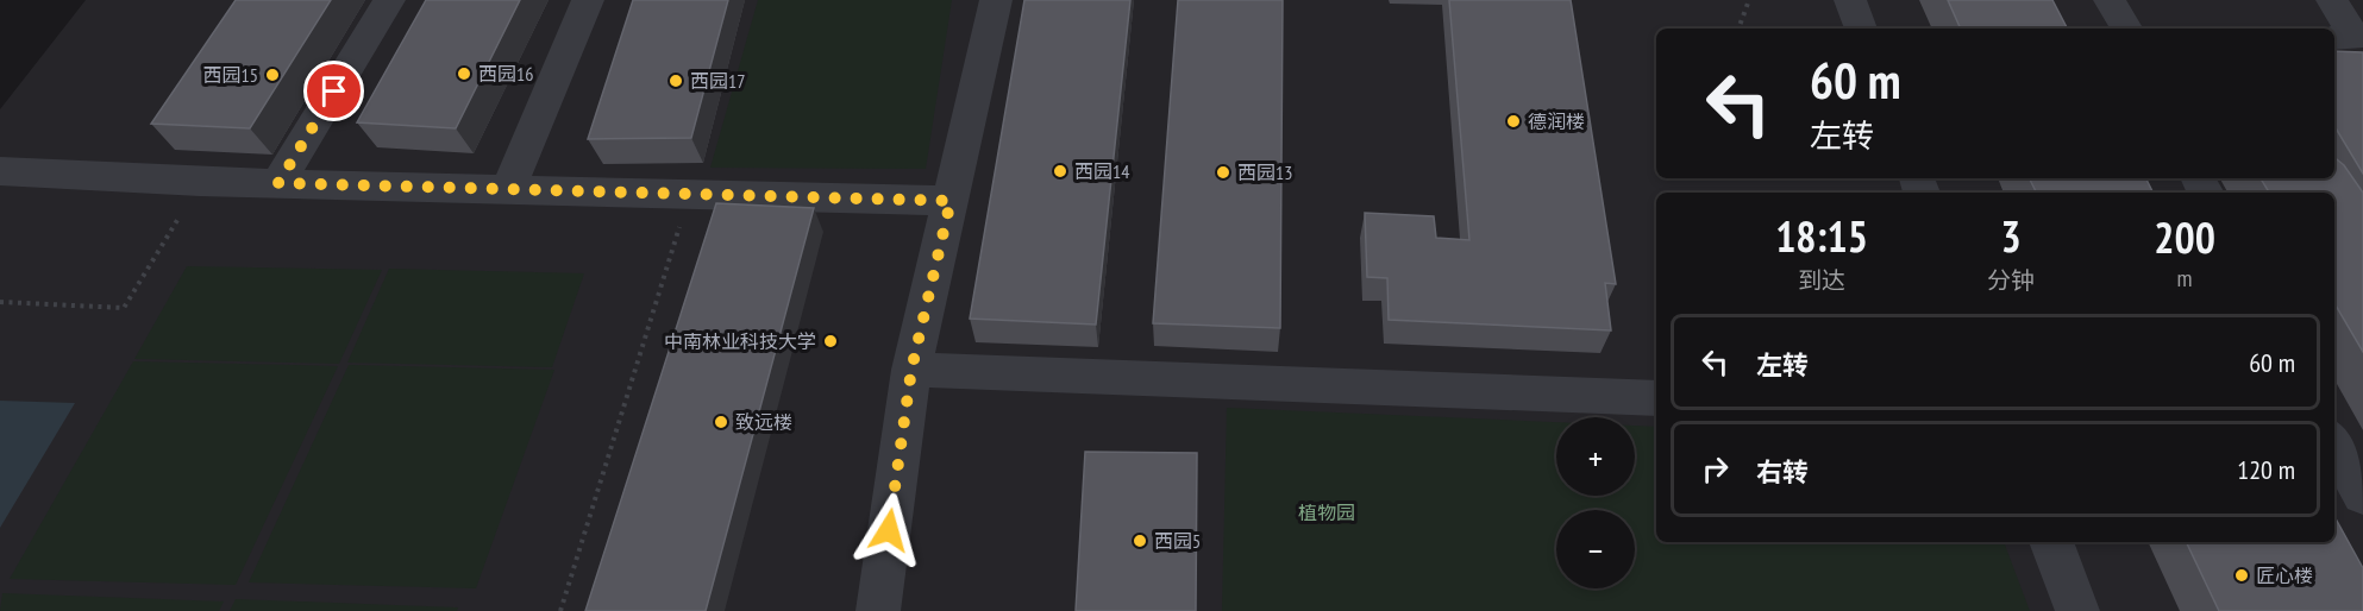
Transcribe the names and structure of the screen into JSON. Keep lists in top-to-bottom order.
{
  "parks": ["植物园"],
  "places": [
    "西园16",
    "西园15",
    "西园17",
    "德润楼",
    "西园14",
    "西园13",
    "中南林业科技大学",
    "致远楼",
    "西园5",
    "匠心楼"
  ],
  "page": {
    "turn": ["60 m", "左转"],
    "eta": [
      "18:15",
      "到达",
      "3",
      "分钟",
      "200",
      "m"
    ],
    "list": [
      {
        "name": "左转",
        "value": "60 m"
      },
      {
        "name": "右转",
        "value": "120 m"
      }
    ],
    "map_buttons": ["+", "−"]
  }
}
